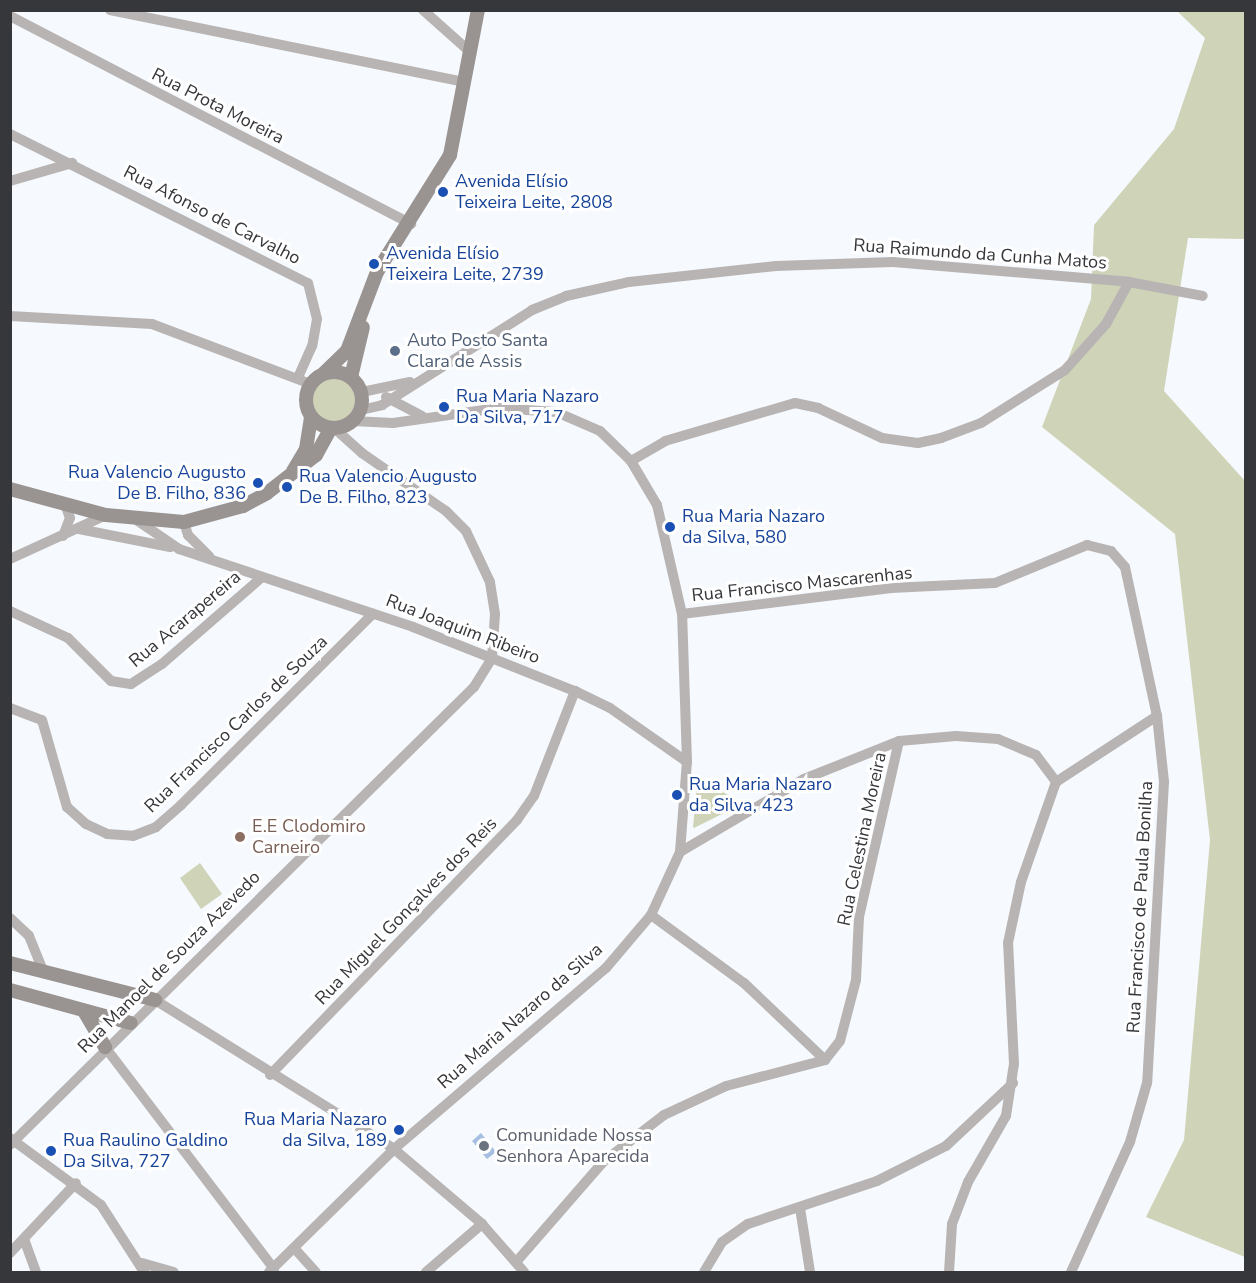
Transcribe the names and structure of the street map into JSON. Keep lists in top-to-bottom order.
{
  "streets": {
    "main road": ["Rua Joaquim Ribeiro"],
    "street": [
      "Rua Prota Moreira",
      "Rua Afonso de Carvalho",
      "Rua Raimundo da Cunha Matos",
      "Rua Francisco Mascarenhas",
      "Rua Acarapereira",
      "Rua Francisco Carlos de Souza",
      "Rua Celestina Moreira",
      "Rua Francisco de Paula Bonilha",
      "Rua Miguel Gonçalves dos Reis",
      "Rua Manoel de Souza Azevedo",
      "Rua Maria Nazaro da Silva"
    ]
  },
  "crossings": [
    ["Rua Afonso de Carvalho", "Rua Raimundo da Cunha Matos"],
    ["Rua Afonso de Carvalho", "Rua Manoel de Souza Azevedo"],
    ["Rua Afonso de Carvalho", "Rua Maria Nazaro da Silva"],
    ["Rua Raimundo da Cunha Matos", "Rua Manoel de Souza Azevedo"],
    ["Rua Raimundo da Cunha Matos", "Rua Maria Nazaro da Silva"],
    ["Rua Francisco Mascarenhas", "Rua Francisco de Paula Bonilha"],
    ["Rua Francisco Mascarenhas", "Rua Maria Nazaro da Silva"],
    ["Rua Acarapereira", "Rua Joaquim Ribeiro"],
    ["Rua Joaquim Ribeiro", "Rua Francisco Carlos de Souza"],
    ["Rua Joaquim Ribeiro", "Rua Miguel Gonçalves dos Reis"],
    ["Rua Joaquim Ribeiro", "Rua Manoel de Souza Azevedo"],
    ["Rua Joaquim Ribeiro", "Rua Maria Nazaro da Silva"],
    ["Rua Manoel de Souza Azevedo", "Rua Maria Nazaro da Silva"]
  ],
  "places": [
    "Avenida Elísio Teixeira Leite, 2808",
    "Avenida Elísio Teixeira Leite, 2739",
    "Auto Posto Santa Clara de Assis",
    "Rua Maria Nazaro Da Silva, 717",
    "Rua Valencio Augusto De B. Filho, 836",
    "Rua Valencio Augusto De B. Filho, 823",
    "Rua Maria Nazaro da Silva, 580",
    "Rua Maria Nazaro da Silva, 423",
    "E.E Clodomiro Carneiro",
    "Rua Maria Nazaro da Silva, 189",
    "Comunidade Nossa Senhora Aparecida",
    "Rua Raulino Galdino Da Silva, 727"
  ]
}
